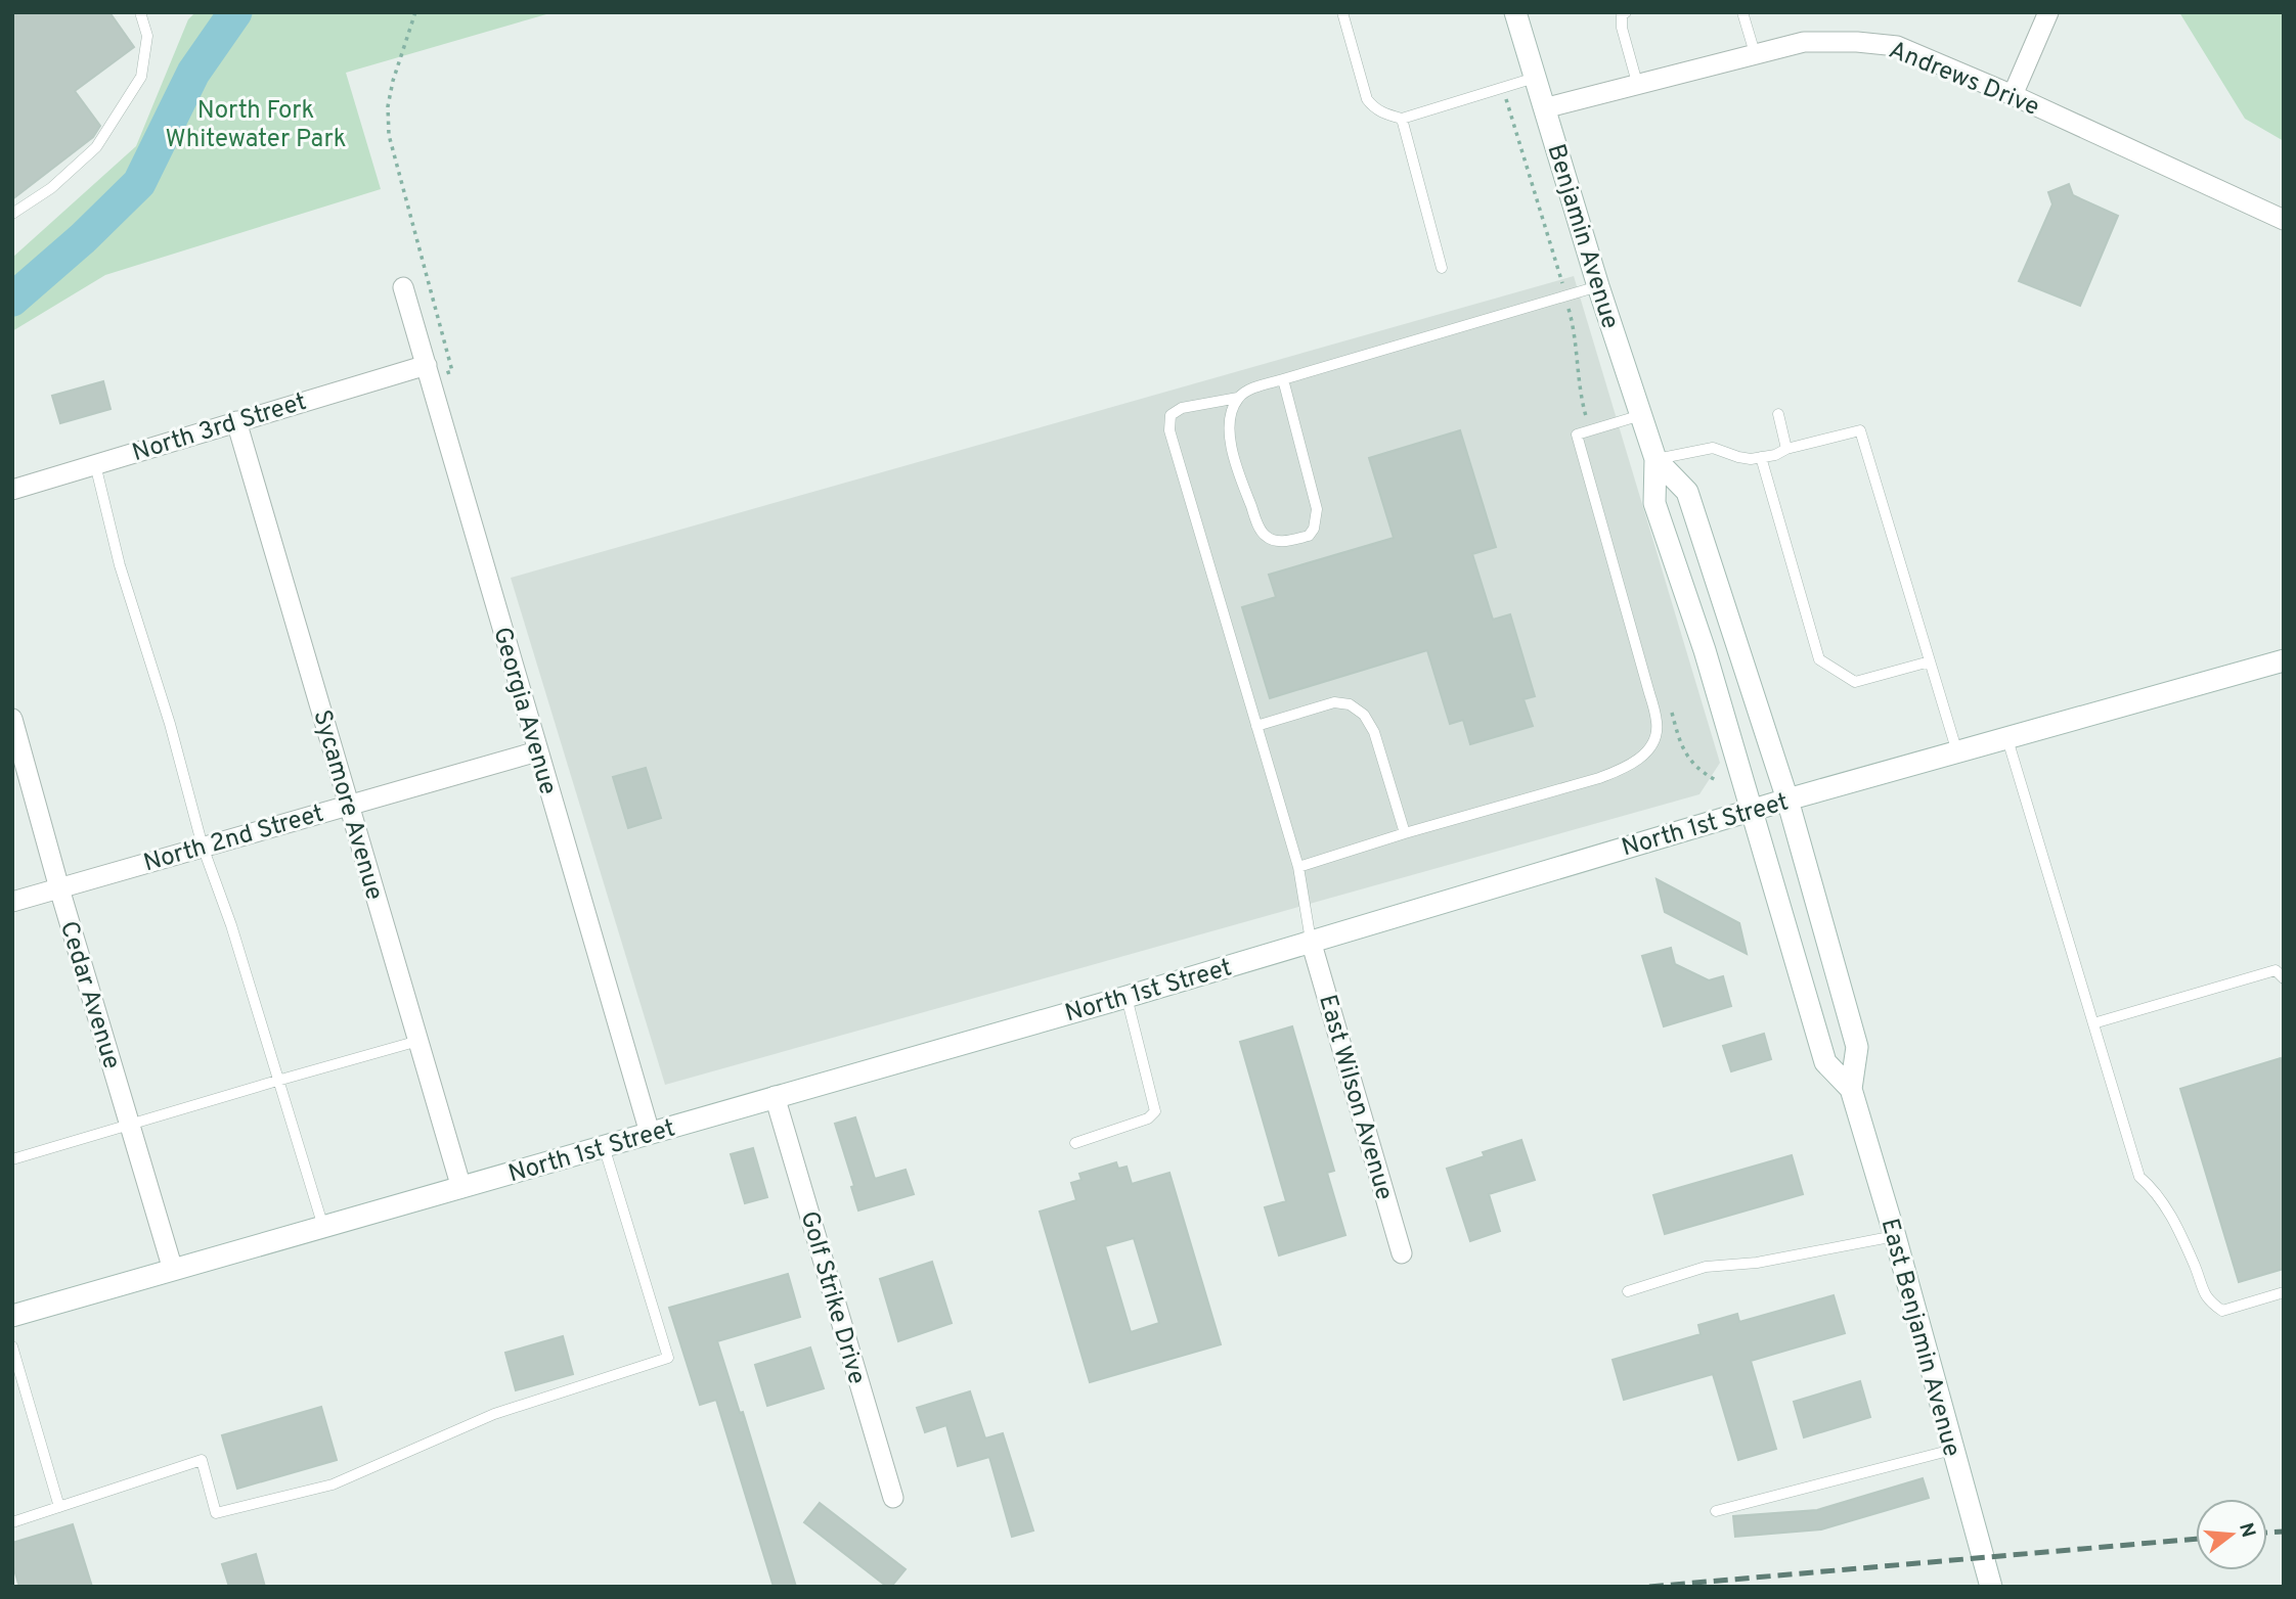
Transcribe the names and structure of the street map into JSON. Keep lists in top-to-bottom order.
{
  "streets": {
    "main road": ["Benjamin Avenue", "North 1st Street", "East Benjamin Avenue"],
    "street": [
      "Andrews Drive",
      "North 3rd Street",
      "Georgia Avenue",
      "Sycamore Avenue",
      "North 2nd Street",
      "Cedar Avenue",
      "East Wilson Avenue",
      "Golf Strike Drive"
    ]
  },
  "crossings": [
    ["Andrews Drive", "Benjamin Avenue"],
    ["Benjamin Avenue", "North 1st Street"],
    ["Benjamin Avenue", "East Benjamin Avenue"],
    ["North 3rd Street", "Georgia Avenue"],
    ["North 3rd Street", "Sycamore Avenue"],
    ["Georgia Avenue", "North 1st Street"],
    ["Georgia Avenue", "North 2nd Street"],
    ["Sycamore Avenue", "North 1st Street"],
    ["Sycamore Avenue", "North 2nd Street"],
    ["North 1st Street", "Cedar Avenue"],
    ["North 1st Street", "East Wilson Avenue"],
    ["North 1st Street", "Golf Strike Drive"],
    ["North 1st Street", "East Benjamin Avenue"],
    ["North 2nd Street", "Cedar Avenue"]
  ],
  "parks": ["North Fork Whitewater Park"],
  "north": "right"
}
